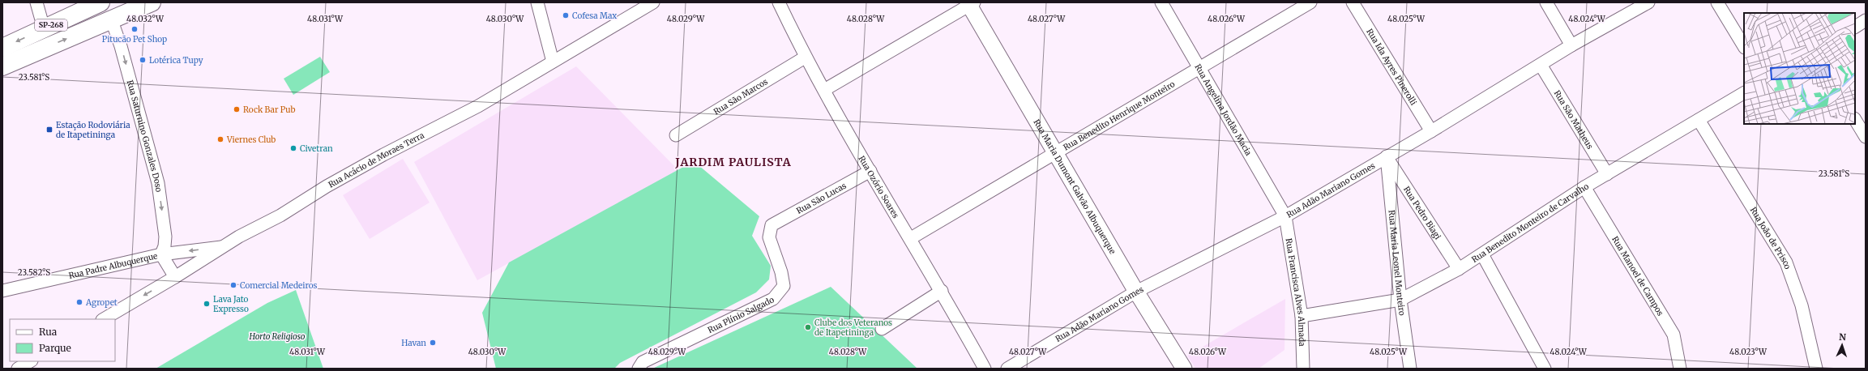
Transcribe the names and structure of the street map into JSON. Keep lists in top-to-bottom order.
{
  "streets": {
    "main road": ["SP-268"],
    "street": [
      "Rua Ida Ayres Pinerolli",
      "Rua São Marcos",
      "Rua Angelina Jordão Macia",
      "Rua Benedito Henrique Monteiro",
      "Rua São Matheus",
      "Rua Saturnino Gonzales Doso",
      "Rua Acácio de Moraes Terra",
      "Rua Ozório Soares",
      "Rua Maria Dumont Galvão Albuquerque",
      "Rua Adão Mariano Gomes",
      "Rua São Lucas",
      "Rua Pedro Biagi",
      "Rua Benedito Monteiro de Carvalho",
      "Rua João de Prisco",
      "Rua Maria Leonel Monteiro",
      "Rua Padre Albuquerque",
      "Rua Manoel de Campos",
      "Rua Francisca Alves Almada",
      "Rua Plínio Salgado"
    ]
  },
  "crossings": [
    ["SP-268", "Rua Saturnino Gonzales Doso"],
    ["Rua Ida Ayres Pinerolli", "Rua Adão Mariano Gomes"],
    ["Rua São Marcos", "Rua Ozório Soares"],
    ["Rua Angelina Jordão Macia", "Rua Benedito Henrique Monteiro"],
    ["Rua Angelina Jordão Macia", "Rua Adão Mariano Gomes"],
    ["Rua Angelina Jordão Macia", "Rua Francisca Alves Almada"],
    ["Rua Benedito Henrique Monteiro", "Rua Ozório Soares"],
    ["Rua Benedito Henrique Monteiro", "Rua Maria Dumont Galvão Albuquerque"],
    ["Rua São Matheus", "Rua Adão Mariano Gomes"],
    ["Rua São Matheus", "Rua Benedito Monteiro de Carvalho"],
    ["Rua Saturnino Gonzales Doso", "Rua Padre Albuquerque"],
    ["Rua Acácio de Moraes Terra", "Rua Padre Albuquerque"],
    ["Rua Ozório Soares", "Rua São Lucas"],
    ["Rua Maria Dumont Galvão Albuquerque", "Rua Adão Mariano Gomes"],
    ["Rua Adão Mariano Gomes", "Rua Pedro Biagi"],
    ["Rua Adão Mariano Gomes", "Rua Maria Leonel Monteiro"],
    ["Rua Adão Mariano Gomes", "Rua Francisca Alves Almada"],
    ["Rua São Lucas", "Rua Plínio Salgado"],
    ["Rua Pedro Biagi", "Rua Benedito Monteiro de Carvalho"],
    ["Rua Pedro Biagi", "Rua Maria Leonel Monteiro"],
    ["Rua Benedito Monteiro de Carvalho", "Rua João de Prisco"],
    ["Rua Benedito Monteiro de Carvalho", "Rua Maria Leonel Monteiro"],
    ["Rua Benedito Monteiro de Carvalho", "Rua Manoel de Campos"],
    ["Rua Benedito Monteiro de Carvalho", "Rua Francisca Alves Almada"]
  ],
  "one_way": ["Rua Saturnino Gonzales Doso"],
  "districts": ["JARDIM PAULISTA"],
  "parks": ["Horto Religioso"],
  "places": {
    "other": [
      "Cofesa Max",
      "Pitucão Pet Shop",
      "Lotérica Tupy",
      "Rock Bar Pub",
      "Viernes Club",
      "Civetran",
      "Comercial Medeiros",
      "Agropet",
      "Lava Jato Expresso",
      "Clube dos Veteranos de Itapetininga",
      "Havan"
    ],
    "transit": ["Estação Rodoviária de Itapetininga"]
  },
  "legend": ["Rua", "Parque"],
  "north": "top",
  "coordinates": [
    "48.032°W",
    "48.031°W",
    "48.030°W",
    "48.029°W",
    "48.028°W",
    "48.027°W",
    "48.026°W",
    "48.025°W",
    "48.024°W",
    "23.581°S",
    "23.582°S",
    "48.023°W"
  ]
}
